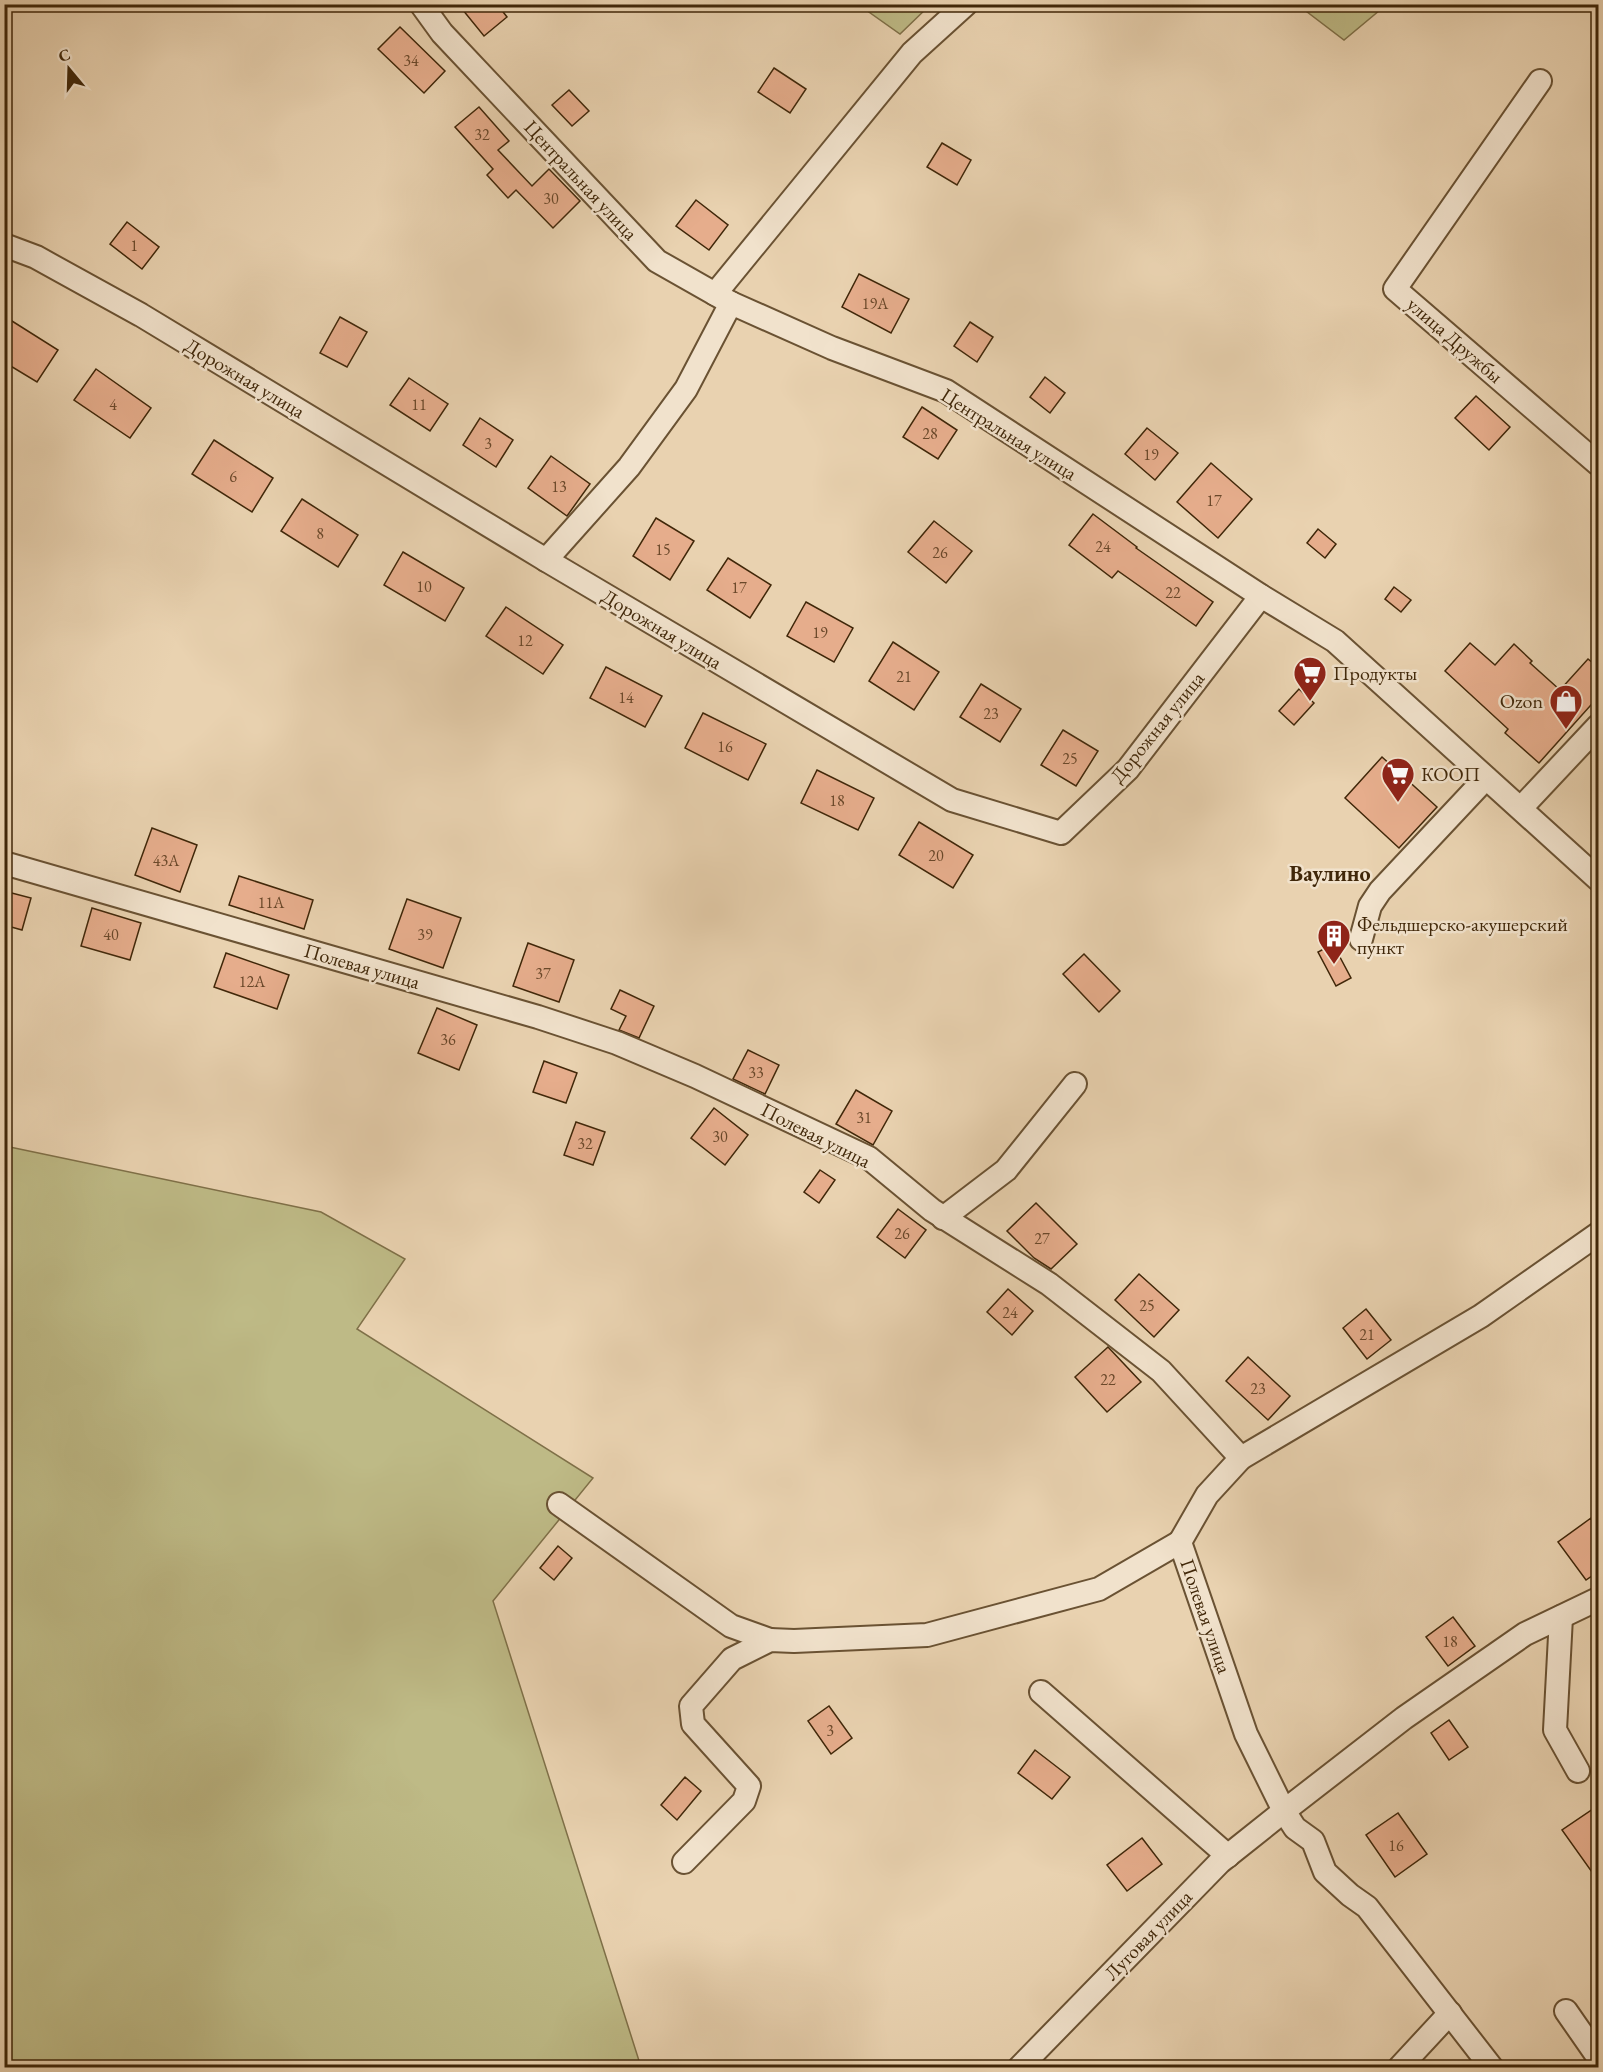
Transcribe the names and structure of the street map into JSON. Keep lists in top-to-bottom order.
{
  "streets": {
    "street": [
      "Центральная улица",
      "улица Дружбы",
      "Дорожная улица",
      "Полевая улица",
      "Луговая улица"
    ]
  },
  "crossings": [
    ["Центральная улица", "Дорожная улица"],
    ["Полевая улица", "Луговая улица"]
  ],
  "districts": ["Ваулино"],
  "places": {
    "supermarket": ["Продукты", "КООП"],
    "shop": ["Ozon"],
    "building": ["Фельдшерско-акушерский пункт"]
  },
  "house_numbers": [
    "34",
    "32",
    "30",
    "1",
    "19А",
    "4",
    "11",
    "28",
    "3",
    "19",
    "6",
    "13",
    "17",
    "8",
    "24",
    "15",
    "26",
    "10",
    "17",
    "22",
    "19",
    "12",
    "21",
    "14",
    "23",
    "16",
    "25",
    "18",
    "20",
    "43А",
    "11А",
    "40",
    "39",
    "37",
    "12А",
    "36",
    "33",
    "31",
    "30",
    "32",
    "26",
    "27",
    "25",
    "24",
    "21",
    "22",
    "23",
    "18",
    "3",
    "16"
  ],
  "north": "top"
}
